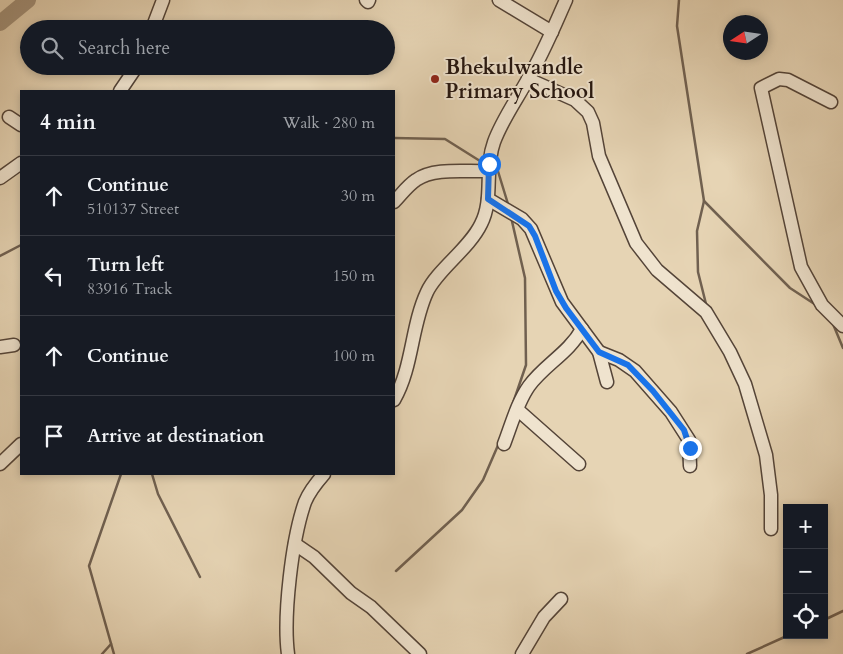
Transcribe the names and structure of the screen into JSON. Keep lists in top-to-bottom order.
{
  "places": ["Bhekulwandle Primary School"],
  "north": "left",
  "page": {
    "search": "Search here",
    "heading": ["4 min", "Walk · 280 m"],
    "list": [
      ["Continue", "510137 Street", "30 m"],
      ["Turn left", "83916 Track", "150 m"],
      ["Continue", "100 m"],
      "Arrive at destination"
    ],
    "map_buttons": ["+", "−"]
  }
}
